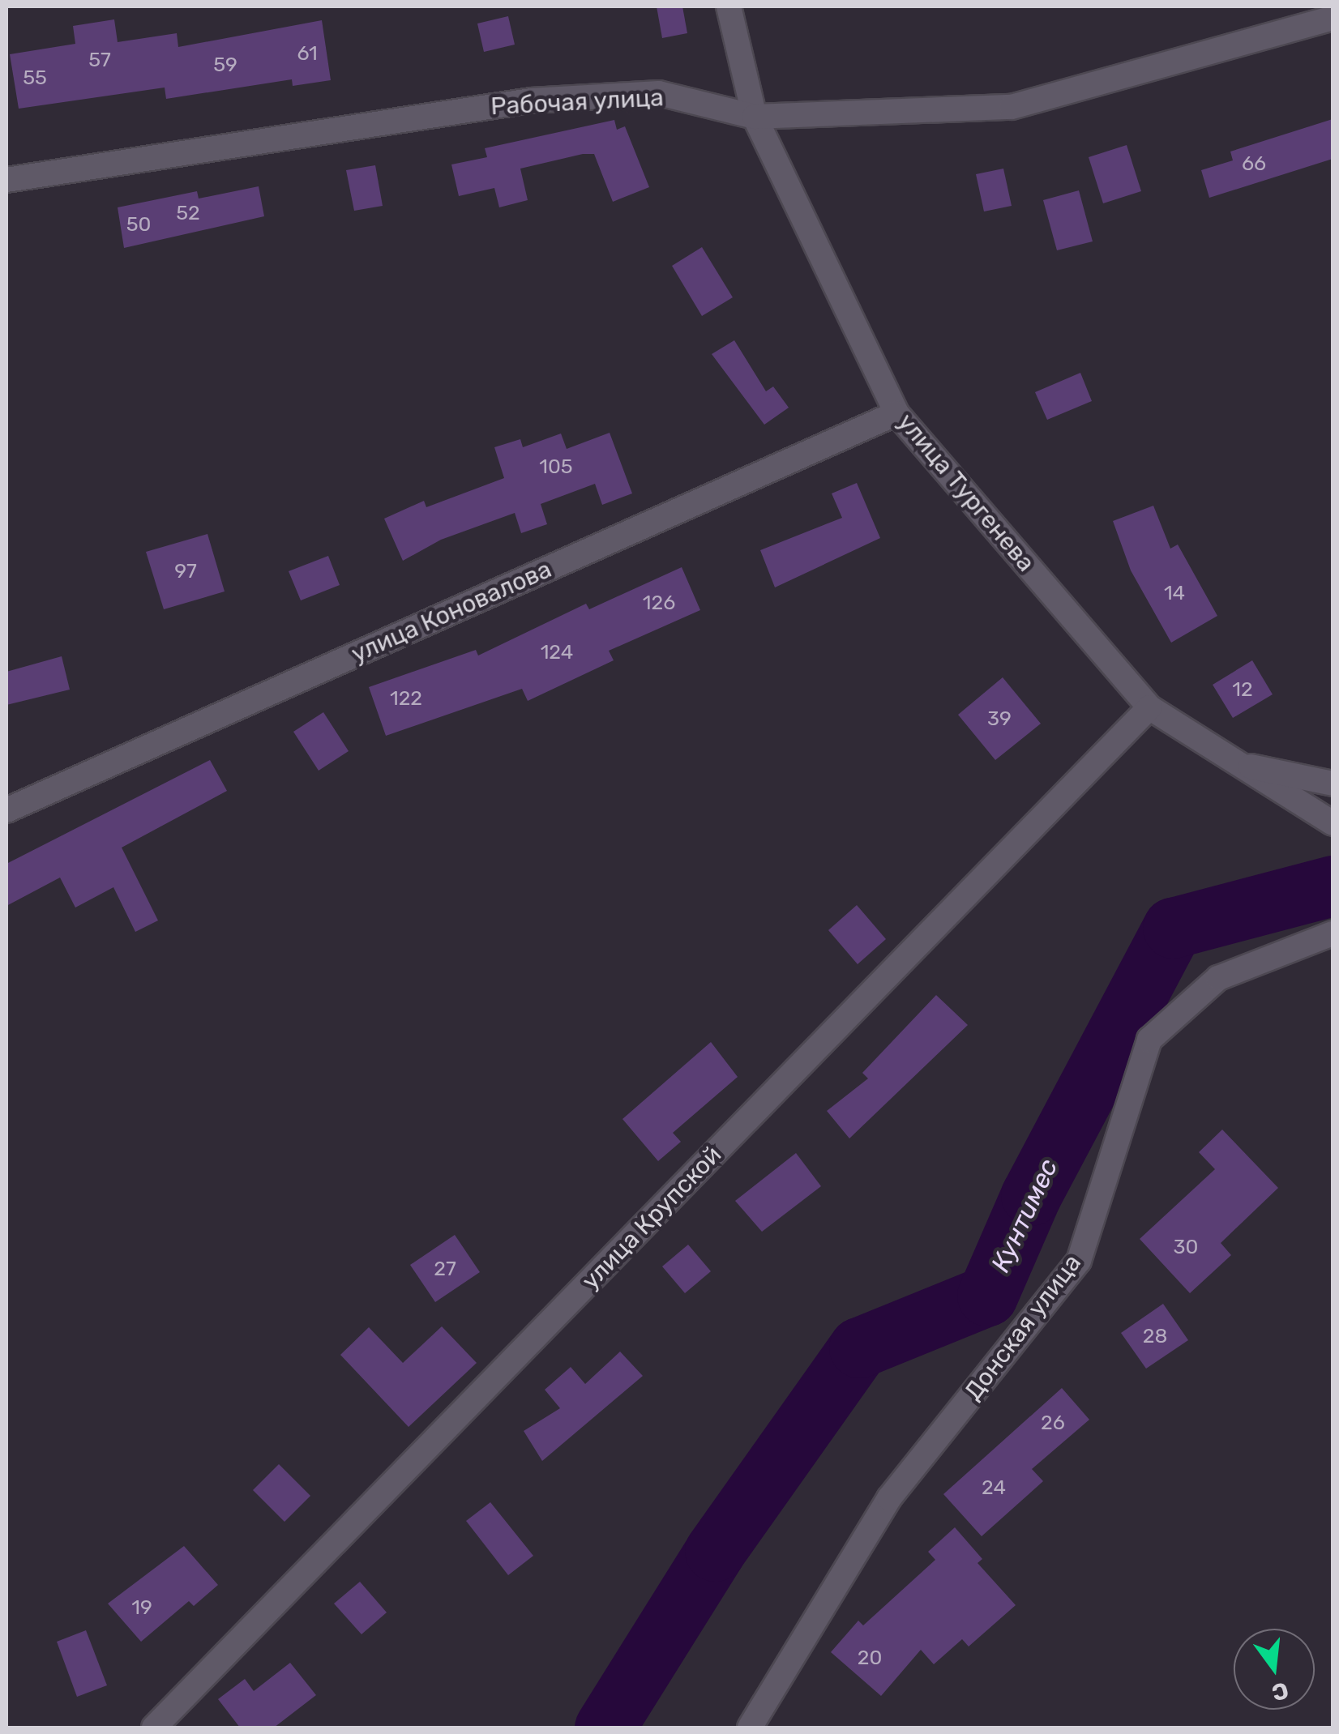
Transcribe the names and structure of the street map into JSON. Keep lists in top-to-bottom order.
{
  "streets": {
    "street": [
      "Рабочая улица",
      "улица Тургенева",
      "улица Коновалова",
      "улица Крупской",
      "Донская улица"
    ]
  },
  "crossings": [
    ["Рабочая улица", "улица Тургенева"],
    ["улица Тургенева", "улица Коновалова"],
    ["улица Тургенева", "улица Крупской"]
  ],
  "water": ["Кунтимес"],
  "house_numbers": [
    "61",
    "57",
    "59",
    "55",
    "66",
    "52",
    "50",
    "105",
    "97",
    "14",
    "126",
    "124",
    "12",
    "122",
    "39",
    "30",
    "27",
    "28",
    "26",
    "24",
    "19",
    "20"
  ],
  "north": "bottom"
}
